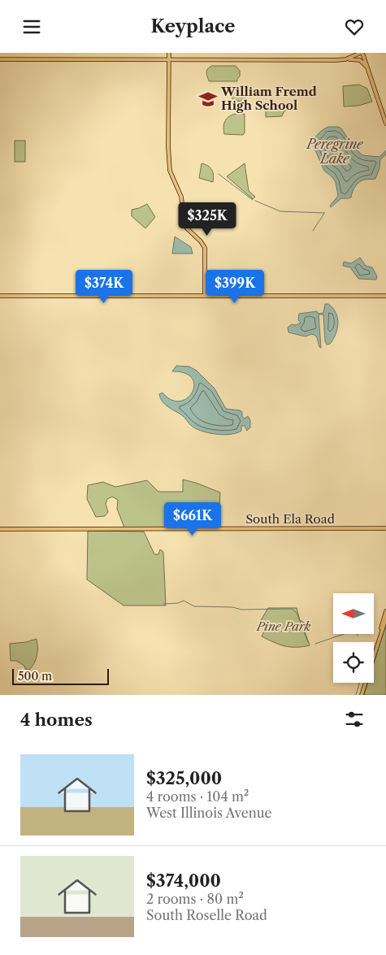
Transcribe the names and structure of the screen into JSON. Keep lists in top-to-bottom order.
{
  "streets": {
    "main road": ["South Ela Road"]
  },
  "water": ["Peregrine Lake"],
  "parks": ["Pine Park"],
  "places": {
    "school or university": ["William Fremd High School"]
  },
  "scale_bar": "500 m",
  "north": "left",
  "page": {
    "header": "Keyplace",
    "price": [
      "$325K",
      "$374K",
      "$399K",
      "$661K"
    ],
    "scale": "500 m",
    "heading": "4 homes",
    "list": [
      {
        "name": "$325,000",
        "note": "4 rooms · 104 m² · West Illinois Avenue"
      },
      {
        "name": "$374,000",
        "note": "2 rooms · 80 m² · South Roselle Road"
      }
    ]
  }
}
